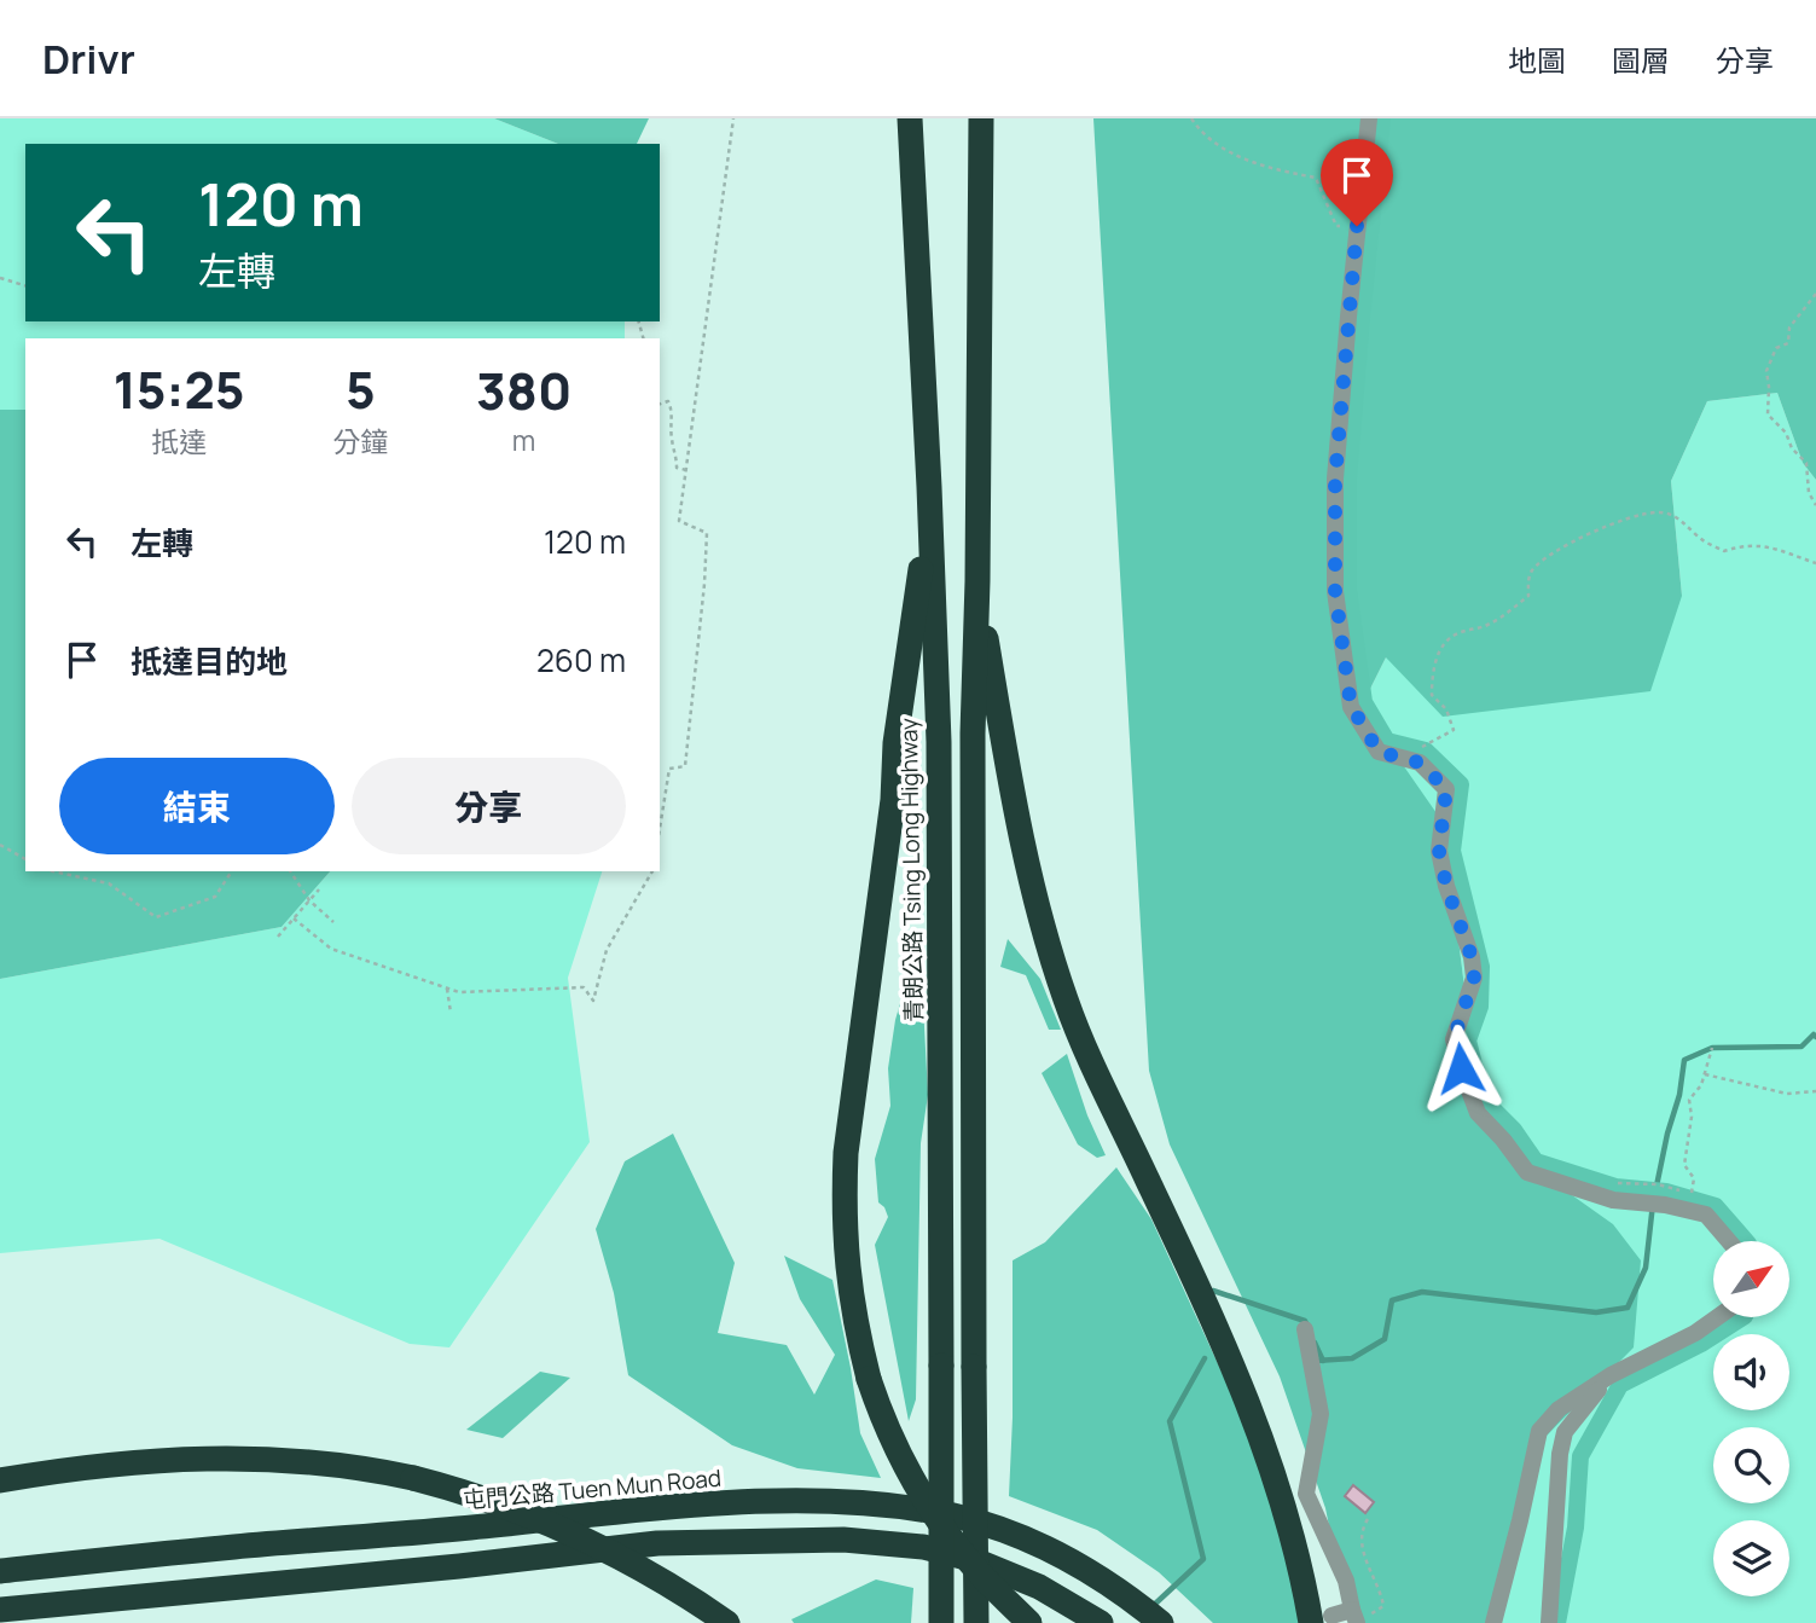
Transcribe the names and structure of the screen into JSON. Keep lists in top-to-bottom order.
{
  "streets": {
    "highway": ["青朗公路 Tsing Long Highway", "屯門公路 Tuen Mun Road"]
  },
  "north": "top right",
  "page": {
    "header": "Drivr",
    "nav": ["地圖", "圖層", "分享"],
    "turn": ["120 m", "左轉"],
    "eta": [
      "15:25",
      "抵達",
      "5",
      "分鐘",
      "380",
      "m"
    ],
    "list": [
      {
        "name": "左轉",
        "value": "120 m"
      },
      {
        "name": "抵達目的地",
        "value": "260 m"
      }
    ],
    "buttons": ["結束", "分享"]
  }
}
